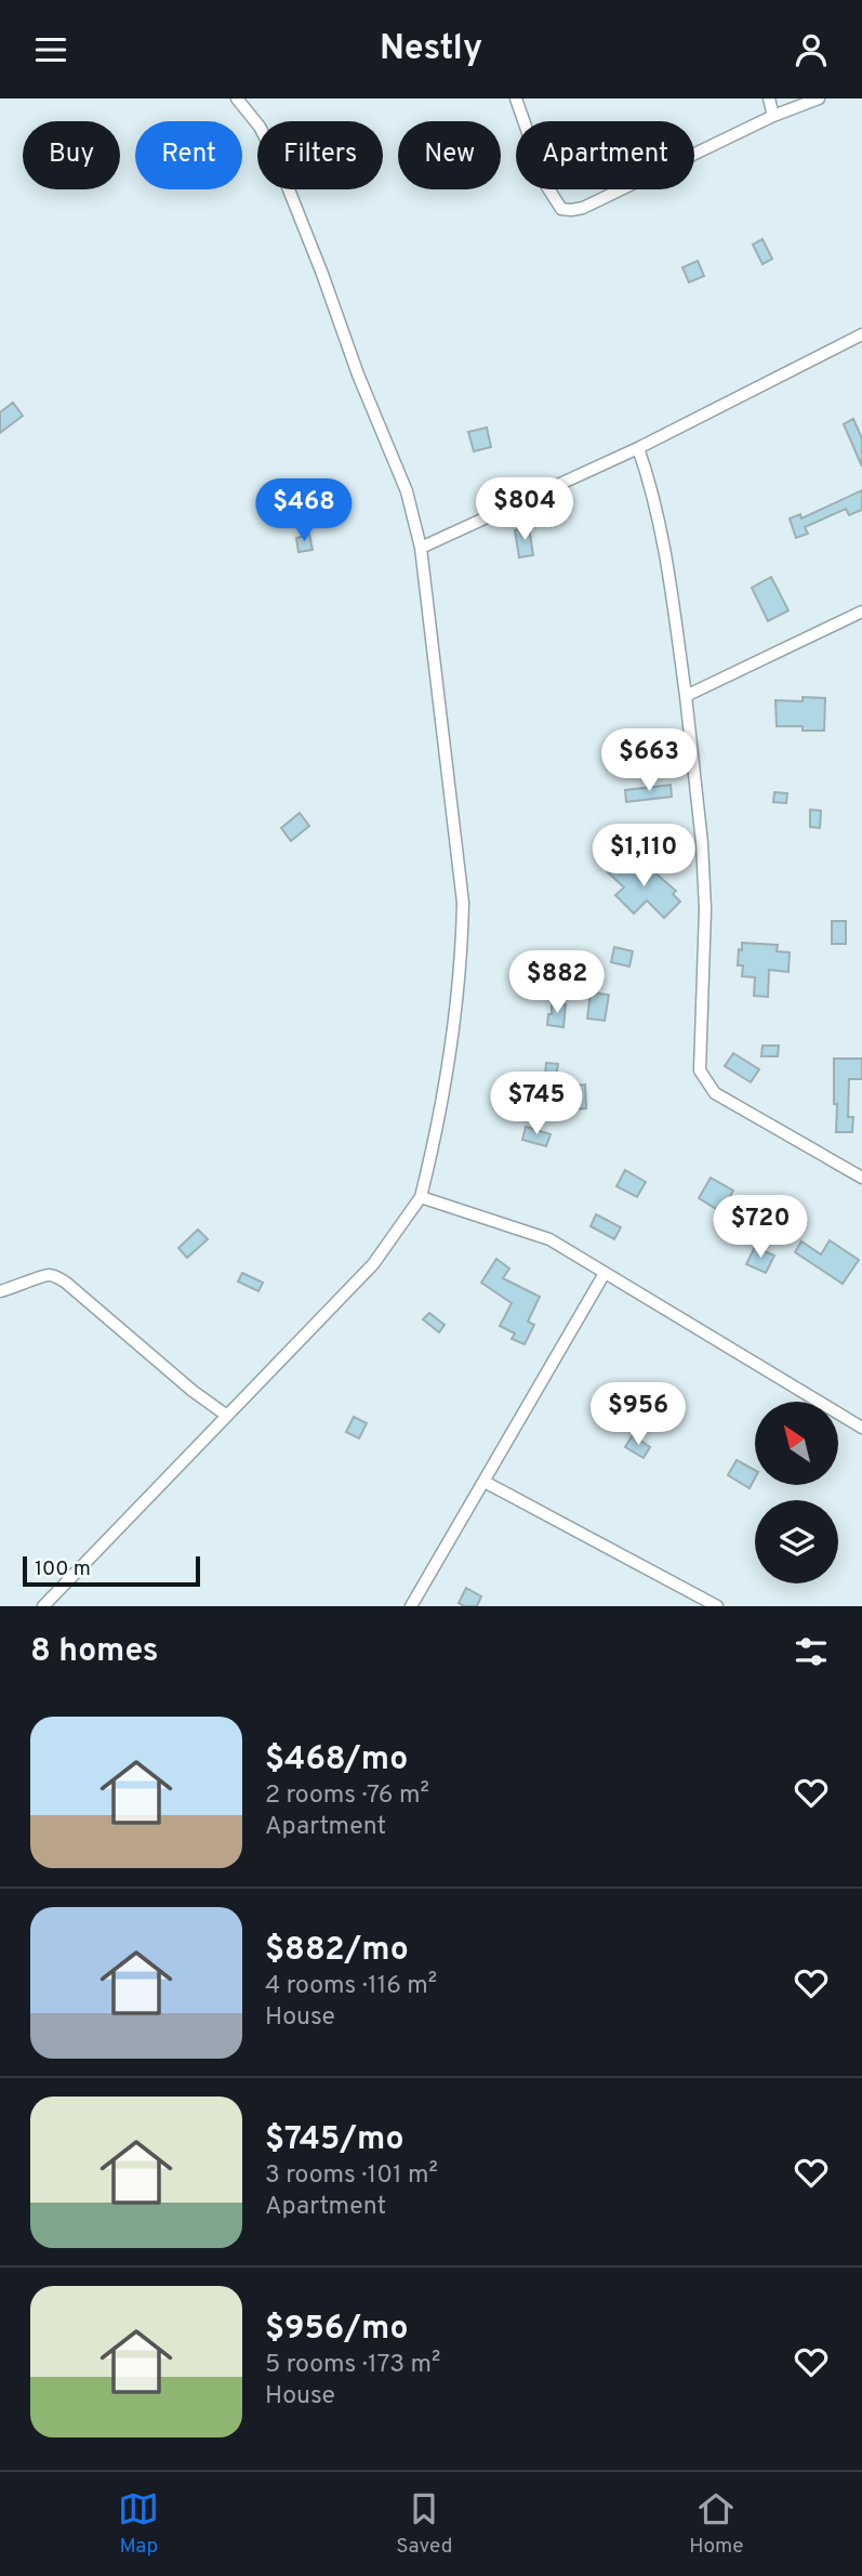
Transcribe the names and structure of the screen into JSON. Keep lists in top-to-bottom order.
{
  "scale_bar": "100 m",
  "north": "top left",
  "page": {
    "header": "Nestly",
    "chip": [
      "Buy",
      "Rent",
      "Filters",
      "New",
      "Apartment"
    ],
    "price": [
      "$804",
      "$468",
      "$663",
      "$1,110",
      "$882",
      "$745",
      "$720",
      "$956"
    ],
    "scale": "100 m",
    "heading": "8 homes",
    "list": [
      {
        "name": "$468/mo",
        "note": "2 rooms · 76 m² · Apartment"
      },
      {
        "name": "$882/mo",
        "note": "4 rooms · 116 m² · House"
      },
      {
        "name": "$745/mo",
        "note": "3 rooms · 101 m² · Apartment"
      },
      {
        "name": "$956/mo",
        "note": "5 rooms · 173 m² · House"
      }
    ],
    "tabs": ["Map", "Saved", "Home"]
  }
}
